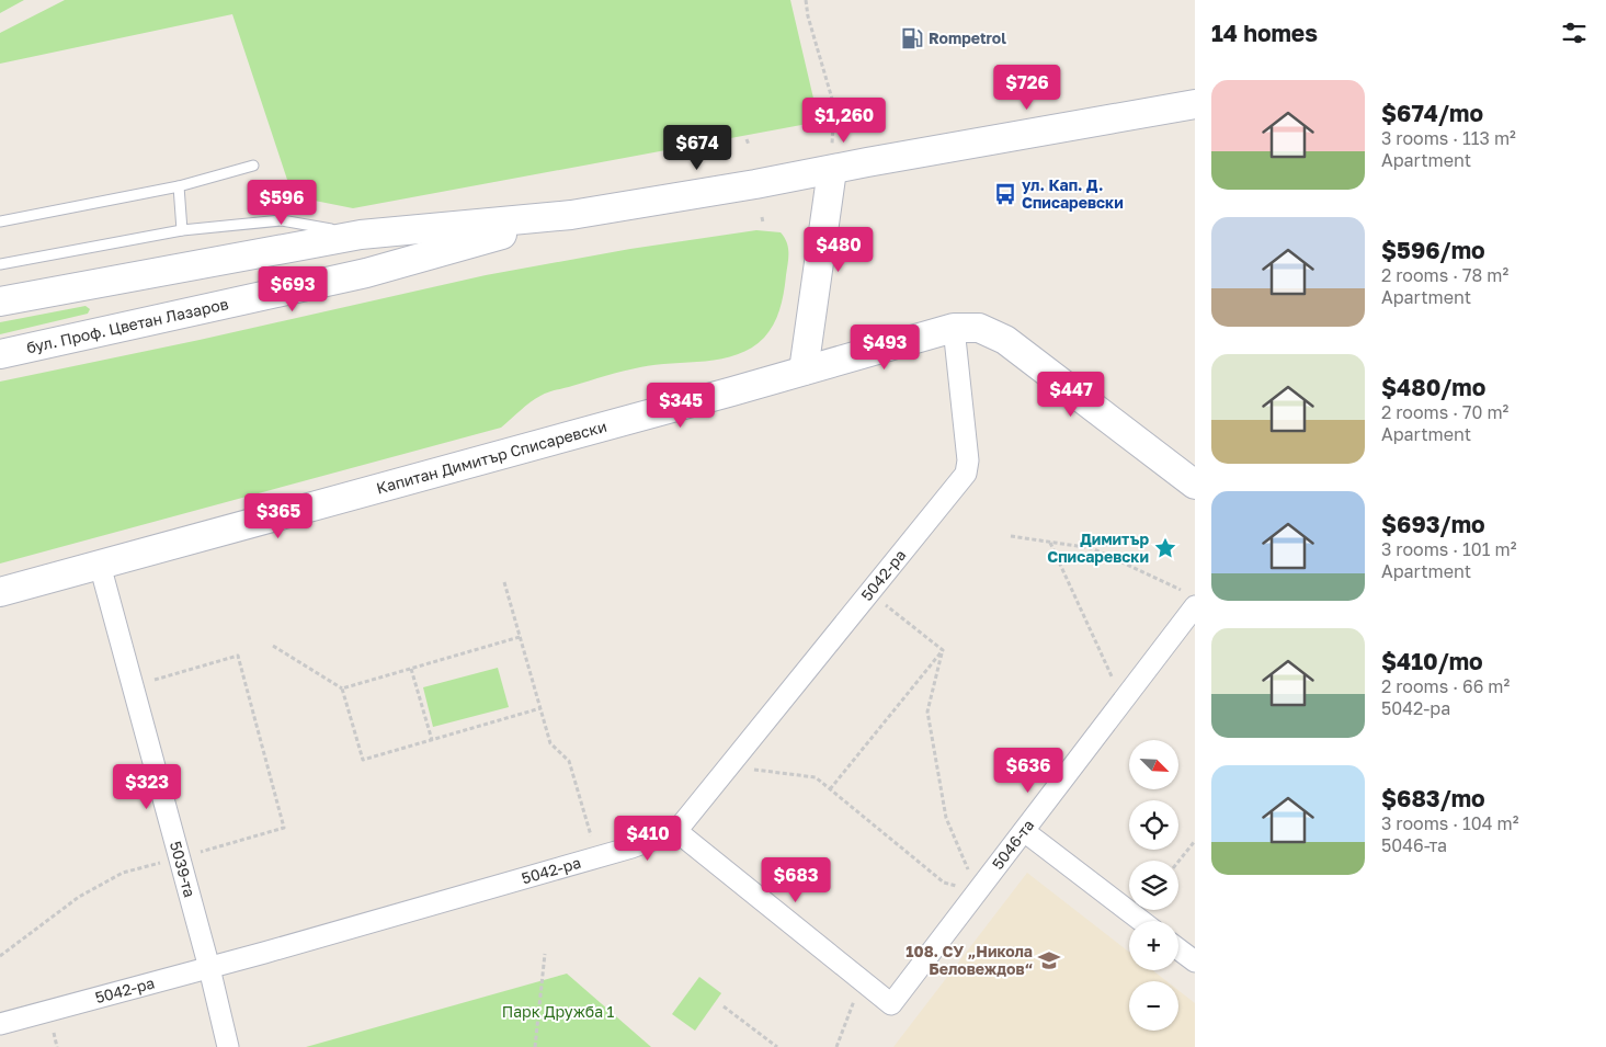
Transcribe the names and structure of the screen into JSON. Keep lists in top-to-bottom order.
{
  "streets": {
    "main road": ["бул. Проф. Цветан Лазаров", "Капитан Димитър Списаревски"],
    "street": ["5042-ра", "5046-та", "5039-та"]
  },
  "crossings": [
    ["Капитан Димитър Списаревски", "5042-ра"],
    ["Капитан Димитър Списаревски", "5039-та"],
    ["5042-ра", "5039-та"]
  ],
  "parks": ["Парк Дружба 1"],
  "places": {
    "fuel station": ["Rompetrol"],
    "bus stop": ["ул. Кап. Д. Списаревски"],
    "place": ["Димитър Списаревски"],
    "school or university": ["108. СУ „Никола Беловеждов“"]
  },
  "north": "bottom right",
  "page": {
    "heading": "14 homes",
    "price": [
      "$726",
      "$1,260",
      "$674",
      "$596",
      "$480",
      "$693",
      "$493",
      "$447",
      "$345",
      "$365",
      "$636",
      "$323",
      "$410",
      "$683"
    ],
    "list": [
      {
        "name": "$674/mo",
        "note": "3 rooms · 113 m² · Apartment"
      },
      {
        "name": "$596/mo",
        "note": "2 rooms · 78 m² · Apartment"
      },
      {
        "name": "$480/mo",
        "note": "2 rooms · 70 m² · Apartment"
      },
      {
        "name": "$693/mo",
        "note": "3 rooms · 101 m² · Apartment"
      },
      {
        "name": "$410/mo",
        "note": "2 rooms · 66 m² · 5042-ра"
      },
      {
        "name": "$683/mo",
        "note": "3 rooms · 104 m² · 5046-та"
      }
    ],
    "map_buttons": ["+", "−"]
  }
}
